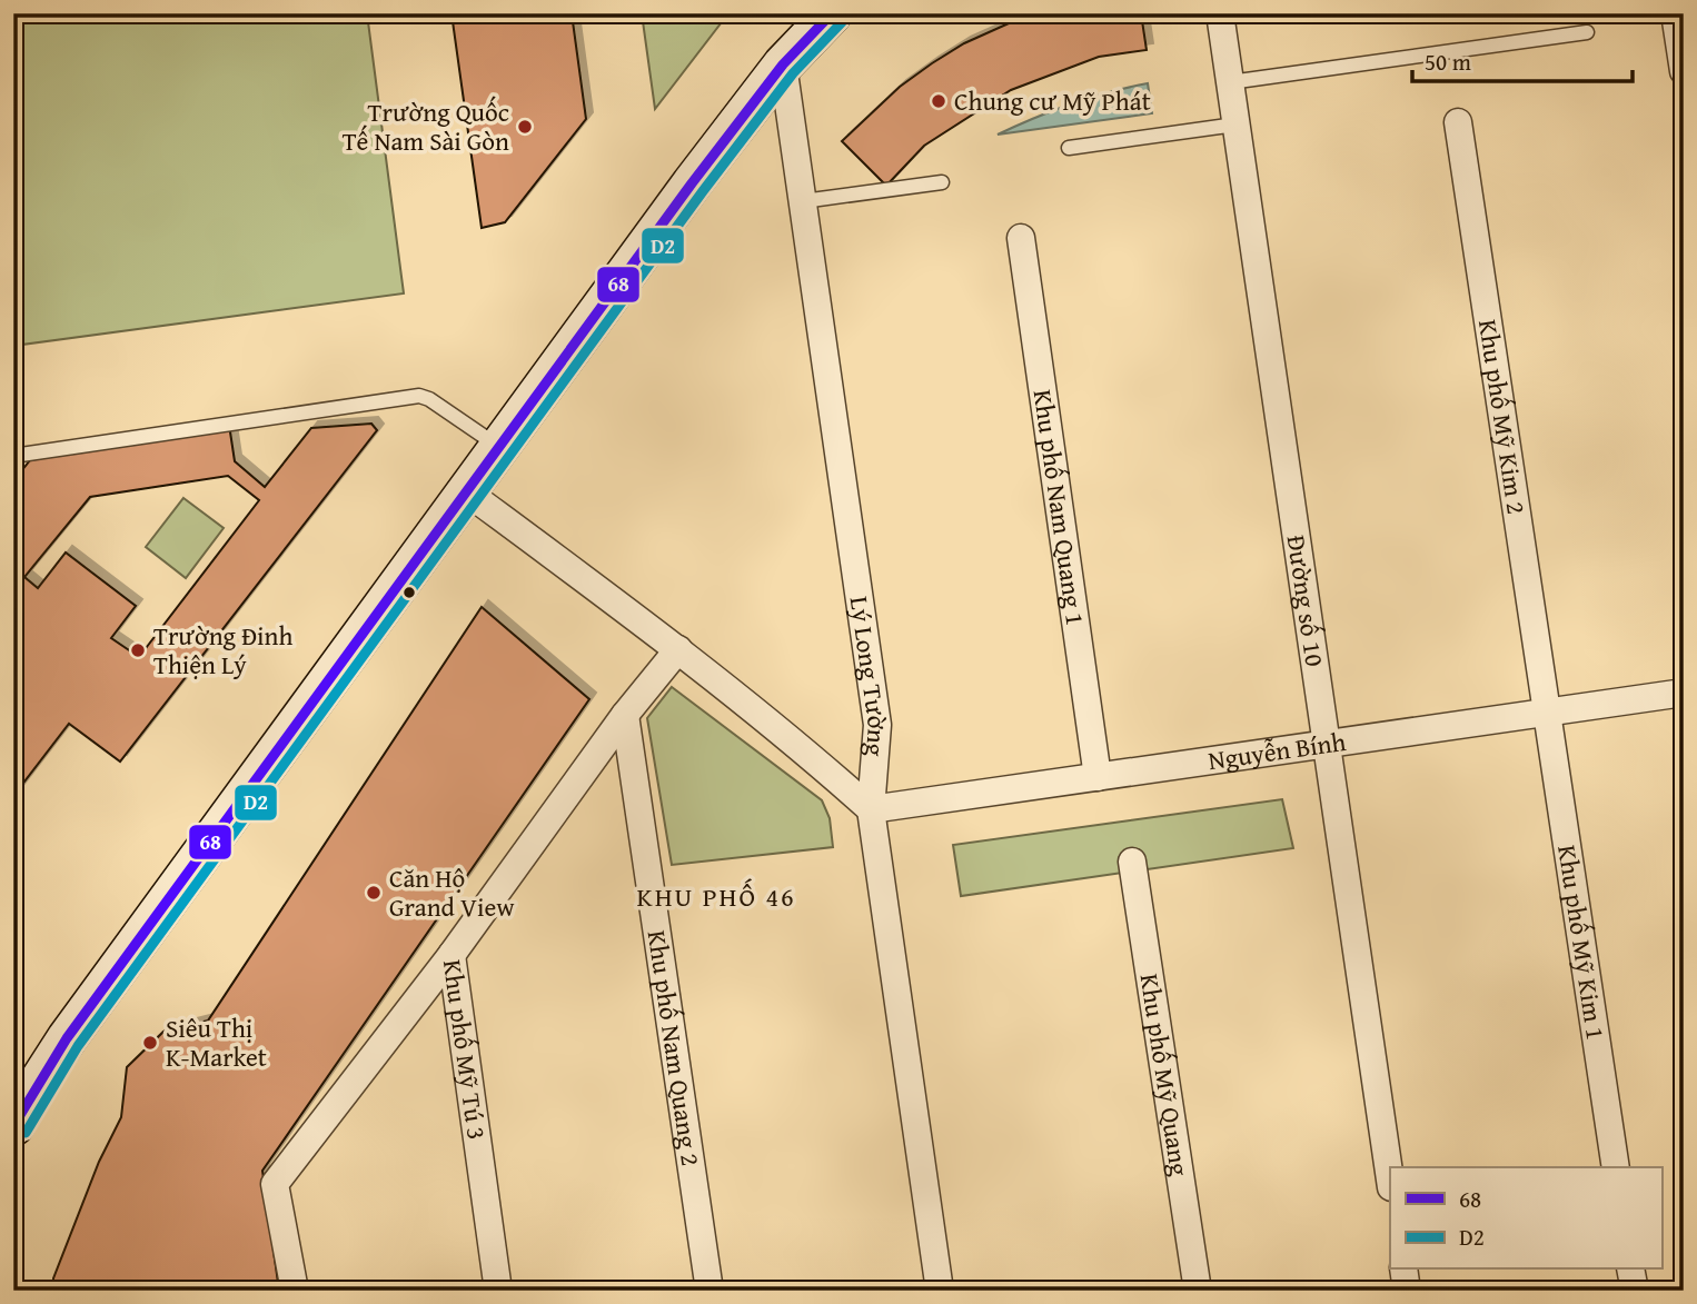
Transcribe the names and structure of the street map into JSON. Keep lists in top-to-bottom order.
{
  "streets": {
    "street": [
      "Khu phố Mỹ Kim 2",
      "Khu phố Nam Quang 1",
      "Đường số 10",
      "Lý Long Tường",
      "Nguyễn Bính",
      "Khu phố Mỹ Kim 1",
      "Khu phố Nam Quang 2",
      "Khu phố Mỹ Tú 3",
      "Khu phố Mỹ Quang"
    ]
  },
  "crossings": [
    ["Khu phố Mỹ Kim 2", "Nguyễn Bính"],
    ["Khu phố Mỹ Kim 2", "Khu phố Mỹ Kim 1"],
    ["Khu phố Nam Quang 1", "Nguyễn Bính"],
    ["Đường số 10", "Nguyễn Bính"],
    ["Lý Long Tường", "Nguyễn Bính"],
    ["Nguyễn Bính", "Khu phố Mỹ Kim 1"],
    ["Khu phố Nam Quang 2", "Khu phố Mỹ Tú 3"]
  ],
  "districts": ["KHU PHỐ 46"],
  "places": [
    "Chung cư Mỹ Phát",
    "Trường Quốc Tế Nam Sài Gòn",
    "Trường Đinh Thiện Lý",
    "Căn Hộ Grand View",
    "Siêu Thị K-Market"
  ],
  "lines": ["transit line 68", "transit line D2"],
  "legend": ["68", "D2"],
  "scale_bar": "50 m"
}
